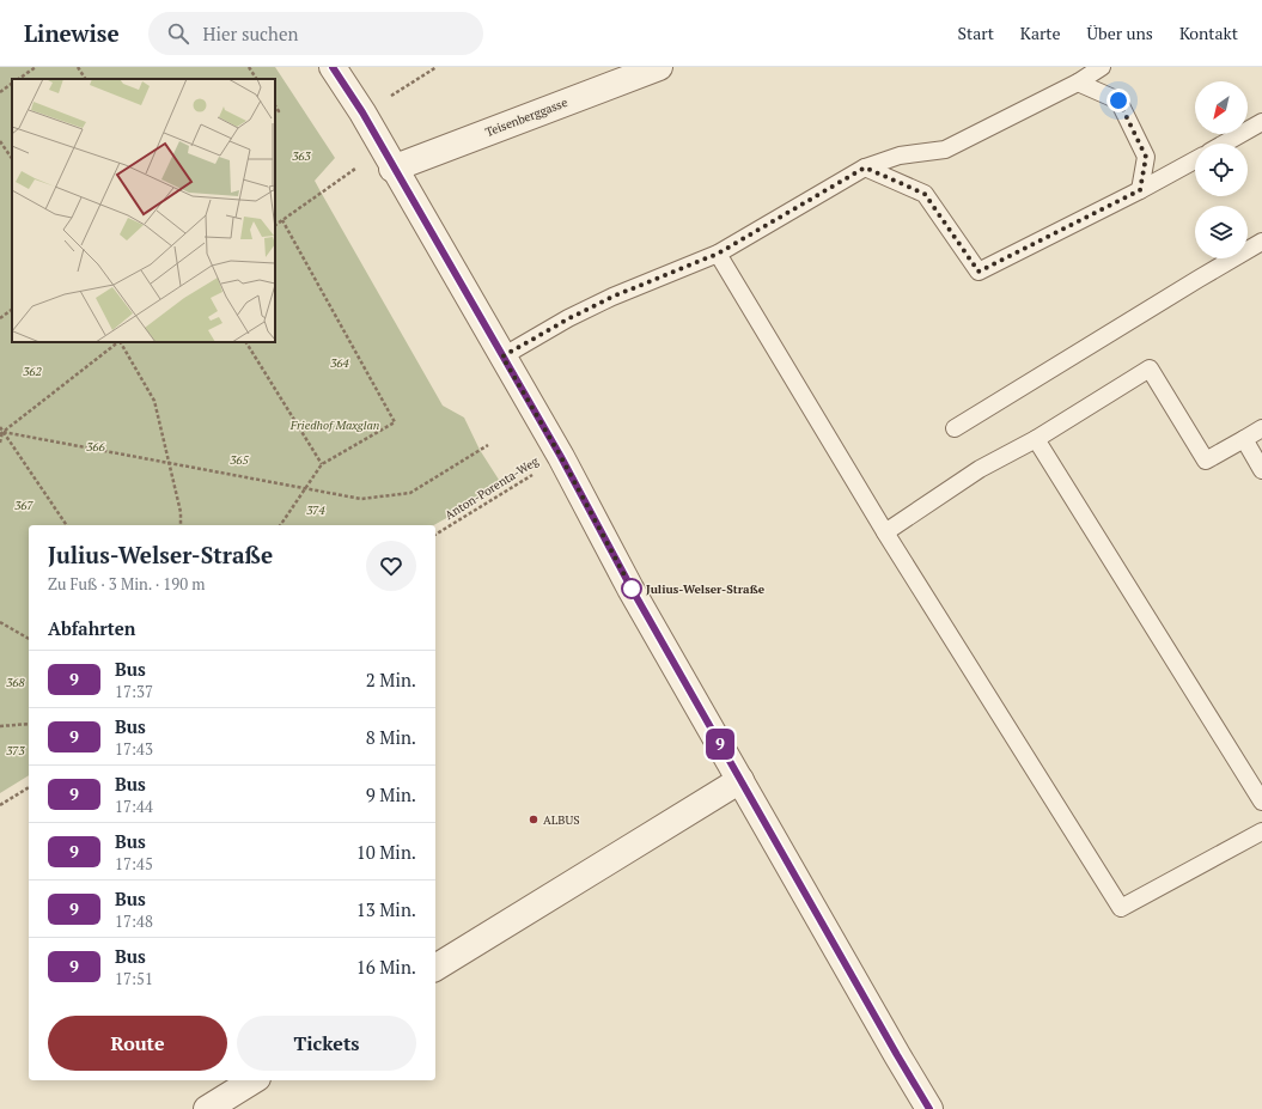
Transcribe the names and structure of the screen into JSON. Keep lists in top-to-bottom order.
{
  "streets": {
    "street": ["Teisenberggasse"],
    "path": ["Anton-Porenta-Weg"]
  },
  "parks": [
    "363",
    "364",
    "362",
    "Friedhof Maxglan",
    "366",
    "365",
    "367",
    "374",
    "368",
    "373"
  ],
  "places": ["Julius-Welser-Straße", "ALBUS"],
  "lines": ["bus line 9"],
  "north": "bottom left",
  "page": {
    "header": "Linewise",
    "search": "Hier suchen",
    "nav": [
      "Start",
      "Karte",
      "Über uns",
      "Kontakt"
    ],
    "on_map": "9",
    "heading": [
      ["Julius-Welser-Straße", "Zu Fuß · 3 Min. · 190 m"],
      "Abfahrten"
    ],
    "list": [
      {
        "mark": "9",
        "name": "Bus",
        "note": "17:37",
        "value": "2 Min."
      },
      {
        "mark": "9",
        "name": "Bus",
        "note": "17:43",
        "value": "8 Min."
      },
      {
        "mark": "9",
        "name": "Bus",
        "note": "17:44",
        "value": "9 Min."
      },
      {
        "mark": "9",
        "name": "Bus",
        "note": "17:45",
        "value": "10 Min."
      },
      {
        "mark": "9",
        "name": "Bus",
        "note": "17:48",
        "value": "13 Min."
      },
      {
        "mark": "9",
        "name": "Bus",
        "note": "17:51",
        "value": "16 Min."
      }
    ],
    "buttons": ["Route", "Tickets"]
  }
}
